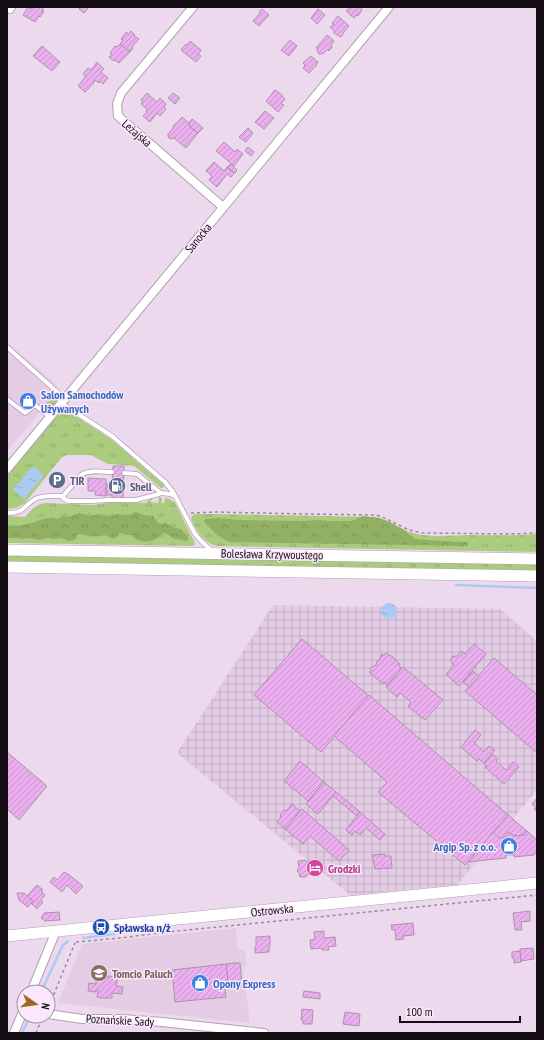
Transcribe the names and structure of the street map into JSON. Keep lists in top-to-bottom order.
{
  "streets": {
    "main road": ["Bolesława Krzywoustego", "Ostrowska"],
    "street": ["Leżajska", "Sanocka", "Poznańskie Sady"]
  },
  "crossings": [
    ["Leżajska", "Sanocka"]
  ],
  "places": {
    "shop": ["Salon Samochodów Używanych", "Argip Sp. z o.o.", "Opony Express"],
    "parking": ["TIR"],
    "fuel station": ["Shell"],
    "hotel": ["Grodzki"],
    "bus stop": ["Spławska n/ż"],
    "school or university": ["Tomcio Paluch"]
  },
  "scale_bar": "100 m",
  "north": "right"
}
